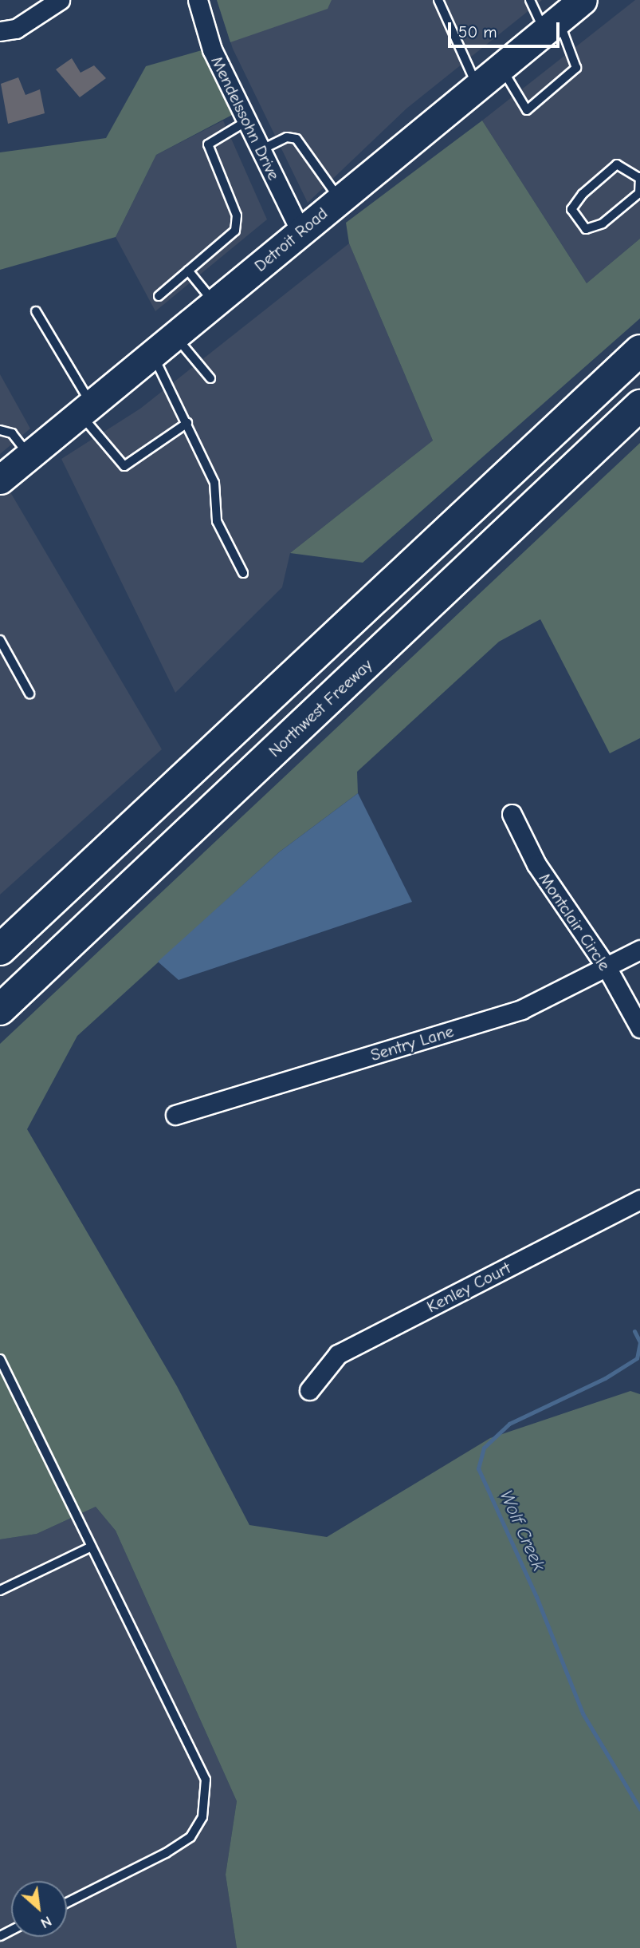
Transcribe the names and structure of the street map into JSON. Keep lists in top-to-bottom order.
{
  "streets": {
    "highway": ["Northwest Freeway"],
    "main road": ["Detroit Road"],
    "street": [
      "Mendelssohn Drive",
      "Montclair Circle",
      "Sentry Lane",
      "Kenley Court"
    ]
  },
  "crossings": [
    ["Mendelssohn Drive", "Detroit Road"],
    ["Montclair Circle", "Sentry Lane"]
  ],
  "water": ["Wolf Creek"],
  "scale_bar": "50 m",
  "north": "bottom right"
}
